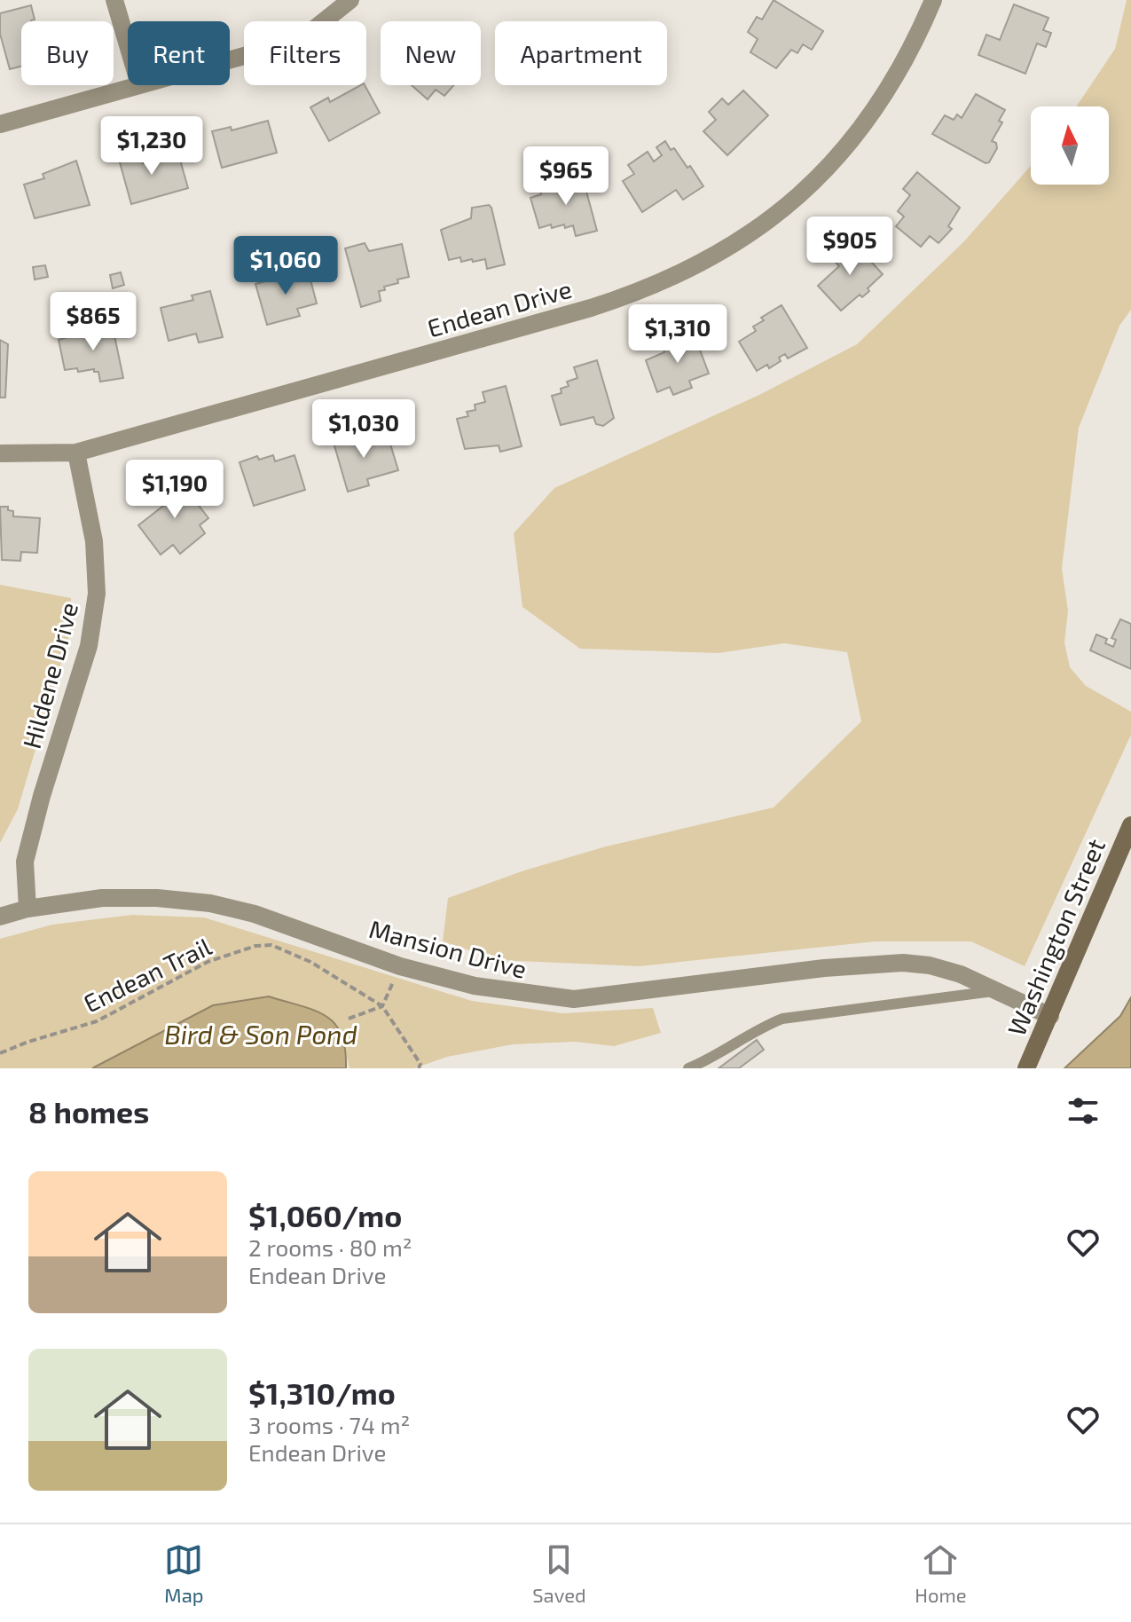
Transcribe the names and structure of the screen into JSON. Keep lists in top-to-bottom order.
{
  "streets": {
    "main road": ["Washington Street"],
    "street": ["Endean Drive", "Hildene Drive", "Mansion Drive"],
    "path": ["Endean Trail"]
  },
  "crossings": [
    ["Endean Drive", "Hildene Drive"],
    ["Hildene Drive", "Mansion Drive"],
    ["Washington Street", "Mansion Drive"]
  ],
  "water": ["Bird & Son Pond"],
  "north": "top",
  "page": {
    "chip": [
      "Buy",
      "Rent",
      "Filters",
      "New",
      "Apartment"
    ],
    "price": [
      "$1,230",
      "$965",
      "$905",
      "$1,060",
      "$865",
      "$1,310",
      "$1,030",
      "$1,190"
    ],
    "heading": "8 homes",
    "list": [
      {
        "name": "$1,060/mo",
        "note": "2 rooms · 80 m² · Endean Drive"
      },
      {
        "name": "$1,310/mo",
        "note": "3 rooms · 74 m² · Endean Drive"
      }
    ],
    "tabs": ["Map", "Saved", "Home"]
  }
}
